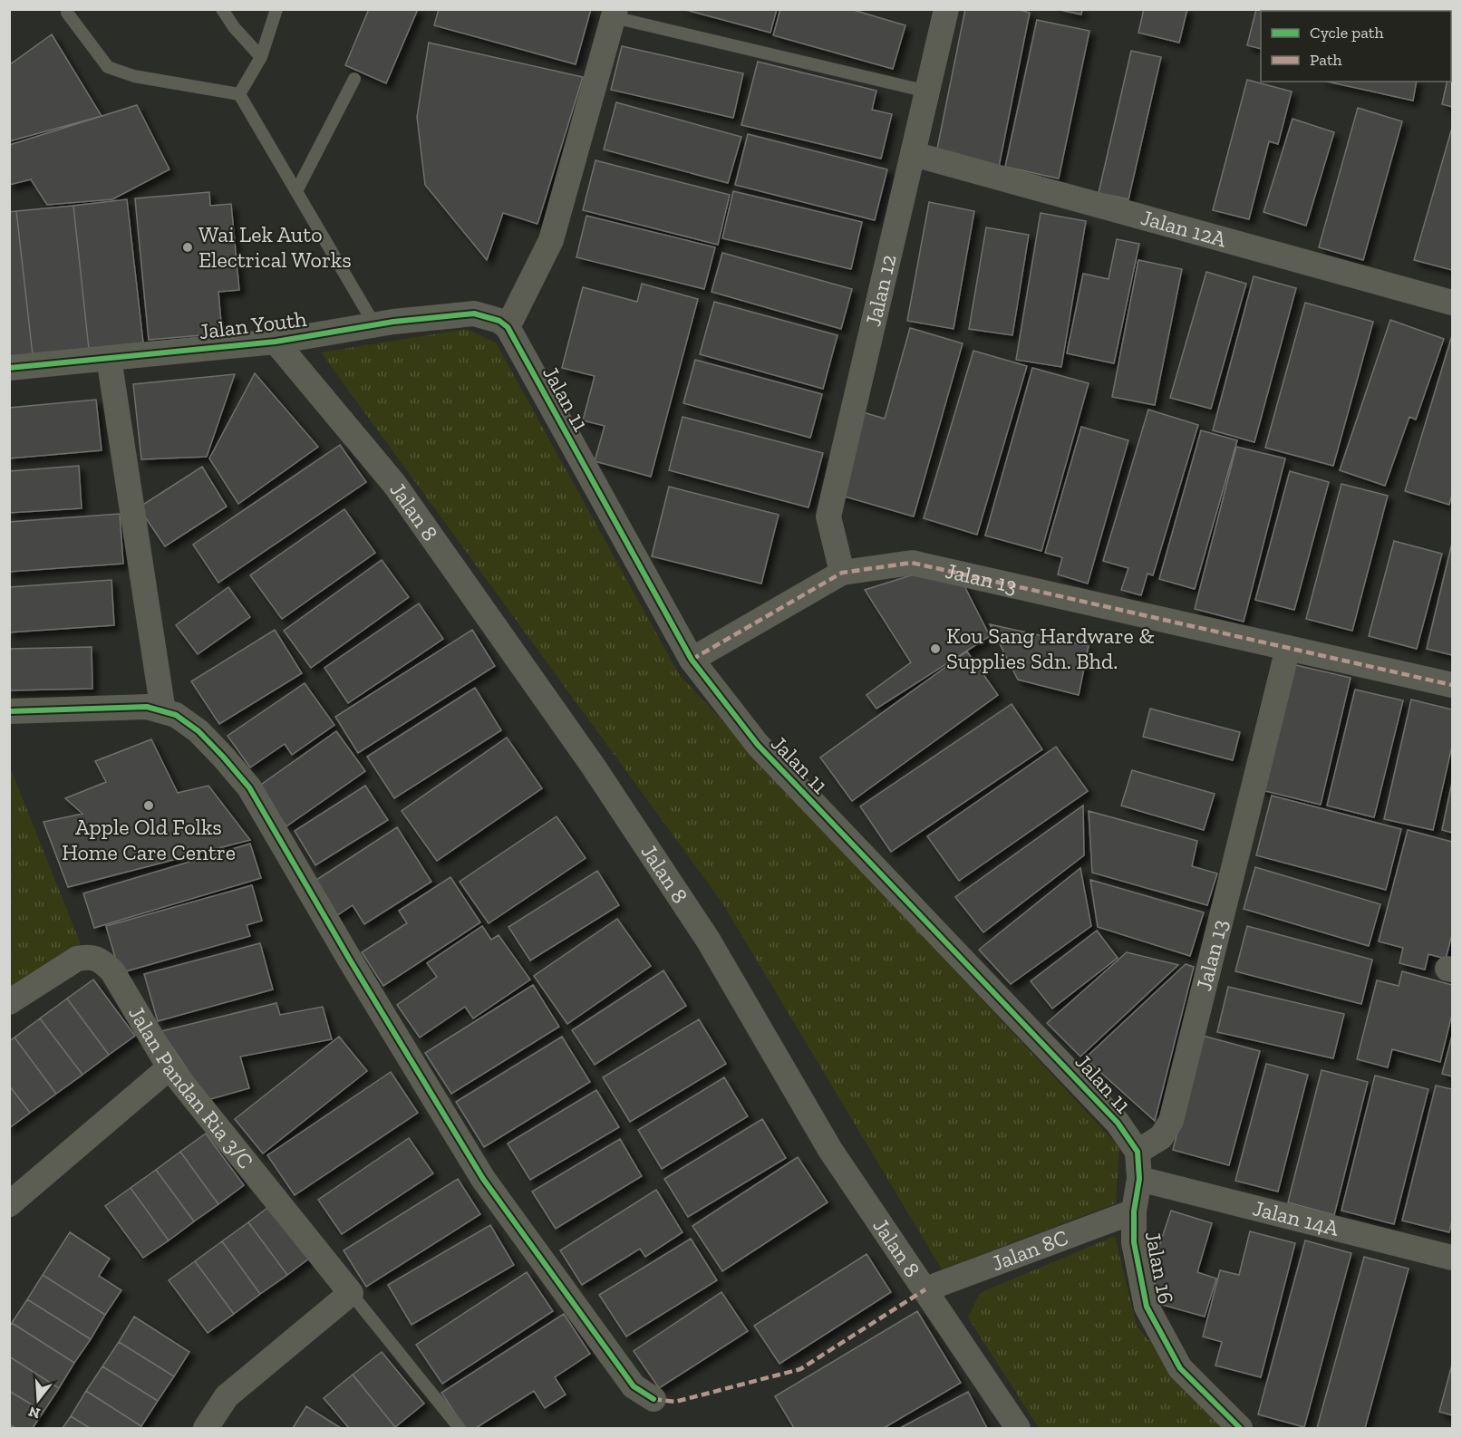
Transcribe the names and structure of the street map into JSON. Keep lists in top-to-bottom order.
{
  "streets": {
    "street": [
      "Jalan 12A",
      "Jalan 12",
      "Jalan Youth",
      "Jalan 11",
      "Jalan 8",
      "Jalan 13",
      "Jalan Pandan Ria 3/C",
      "Jalan 14A",
      "Jalan 8C",
      "Jalan 16"
    ]
  },
  "crossings": [
    ["Jalan 12A", "Jalan 12"],
    ["Jalan 12", "Jalan 13"],
    ["Jalan Youth", "Jalan 11"],
    ["Jalan Youth", "Jalan 8"],
    ["Jalan 11", "Jalan 13"],
    ["Jalan 8", "Jalan 8C"],
    ["Jalan 14A", "Jalan 16"],
    ["Jalan 8C", "Jalan 16"]
  ],
  "places": ["Wai Lek Auto Electrical Works", "Kou Sang Hardware & Supplies Sdn. Bhd.", "Apple Old Folks Home Care Centre"],
  "legend": ["Cycle path", "Path"],
  "north": "bottom"
}
